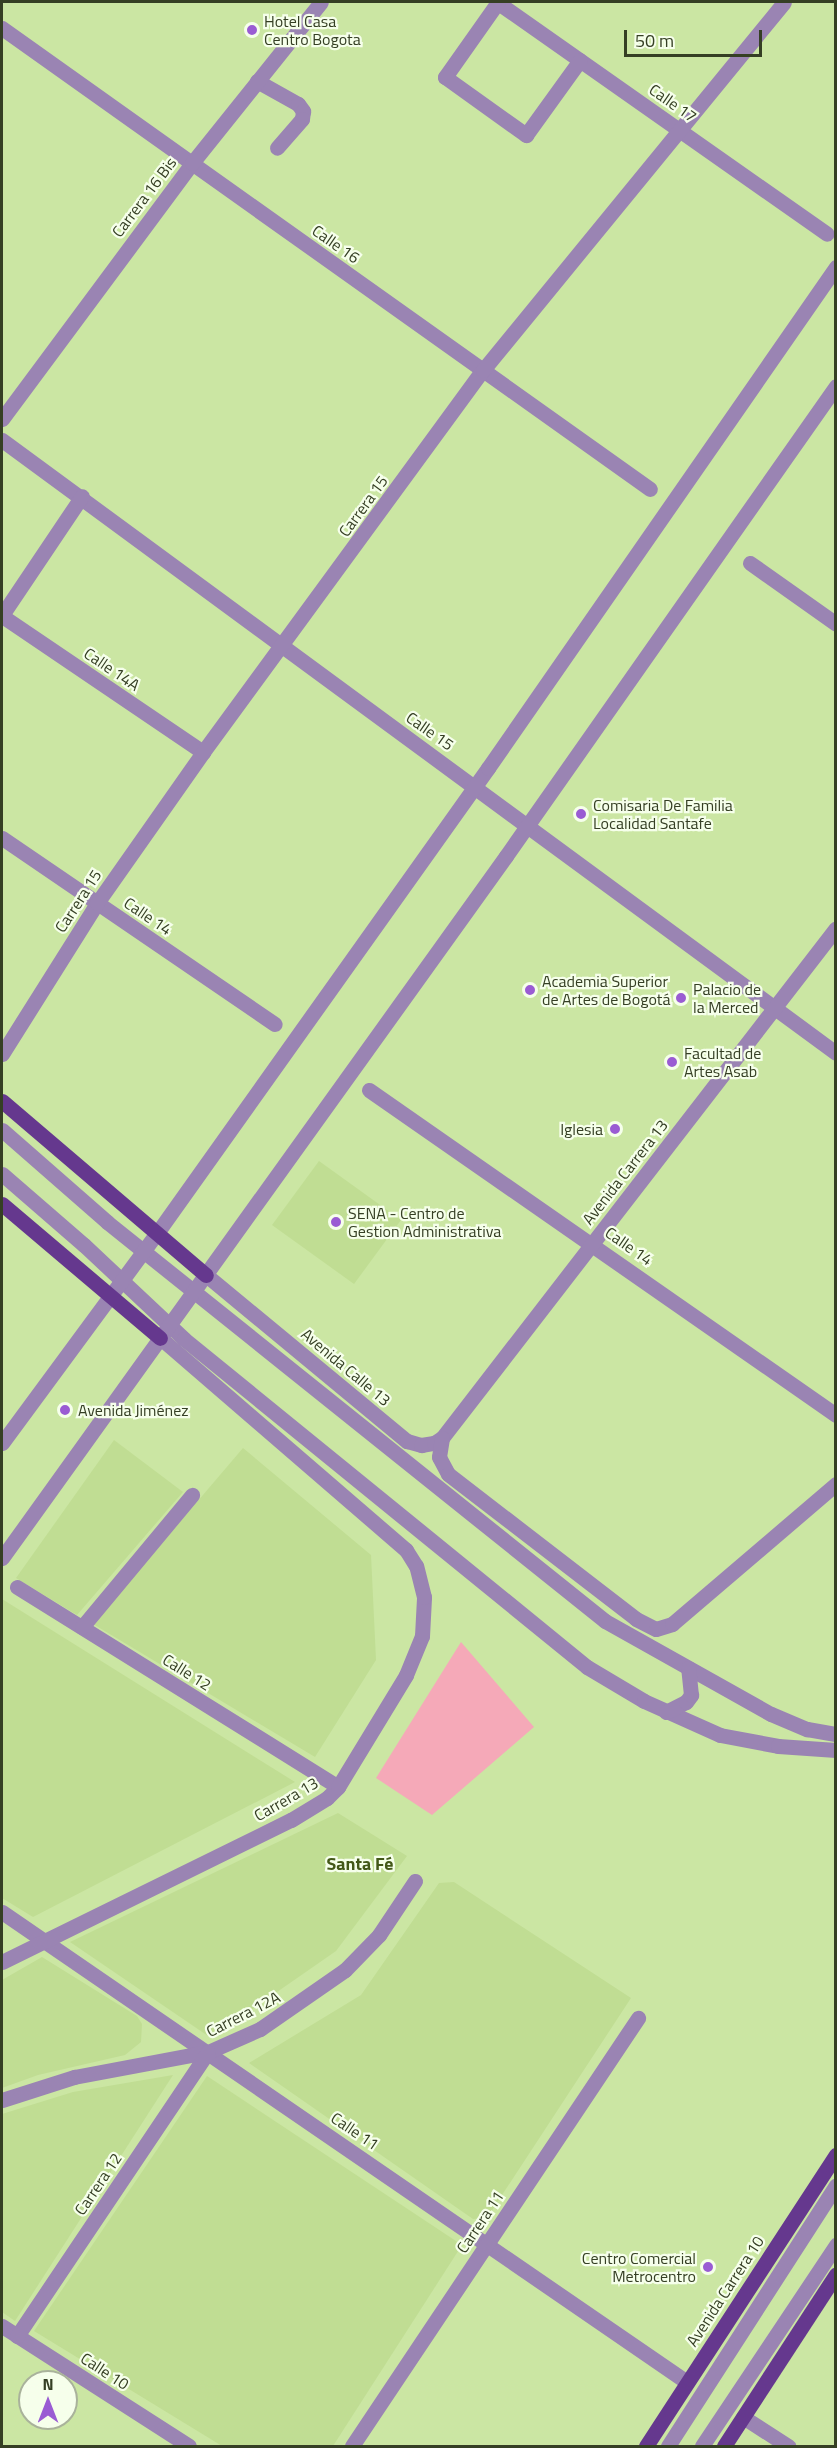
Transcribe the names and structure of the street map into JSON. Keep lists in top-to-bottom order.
{
  "streets": {
    "main road": ["Avenida Calle 13", "Avenida Carrera 10"],
    "street": [
      "Calle 17",
      "Carrera 16 Bis",
      "Calle 16",
      "Carrera 15",
      "Calle 14A",
      "Calle 15",
      "Calle 14",
      "Avenida Carrera 13",
      "Calle 12",
      "Carrera 13",
      "Carrera 12A",
      "Calle 11",
      "Carrera 12",
      "Carrera 11",
      "Calle 10"
    ]
  },
  "crossings": [
    ["Calle 17", "Carrera 15"],
    ["Carrera 16 Bis", "Calle 16"],
    ["Calle 16", "Carrera 15"],
    ["Carrera 15", "Calle 14A"],
    ["Carrera 15", "Calle 15"],
    ["Carrera 15", "Calle 14"],
    ["Calle 15", "Avenida Carrera 13"],
    ["Calle 14", "Avenida Carrera 13"],
    ["Avenida Carrera 13", "Avenida Calle 13"],
    ["Calle 12", "Carrera 13"],
    ["Carrera 13", "Calle 11"],
    ["Carrera 12A", "Calle 11"],
    ["Carrera 12A", "Carrera 12"],
    ["Calle 11", "Carrera 12"],
    ["Calle 11", "Carrera 11"],
    ["Calle 11", "Avenida Carrera 10"],
    ["Carrera 12", "Calle 10"]
  ],
  "districts": ["Santa Fé"],
  "places": [
    "Hotel Casa Centro Bogota",
    "Comisaria De Familia Localidad Santafe",
    "Academia Superior de Artes de Bogotá",
    "Palacio de la Merced",
    "Facultad de Artes Asab",
    "Iglesia",
    "SENA - Centro de Gestion Administrativa",
    "Avenida Jiménez",
    "Centro Comercial Metrocentro"
  ],
  "scale_bar": "50 m",
  "north": "top"
}
